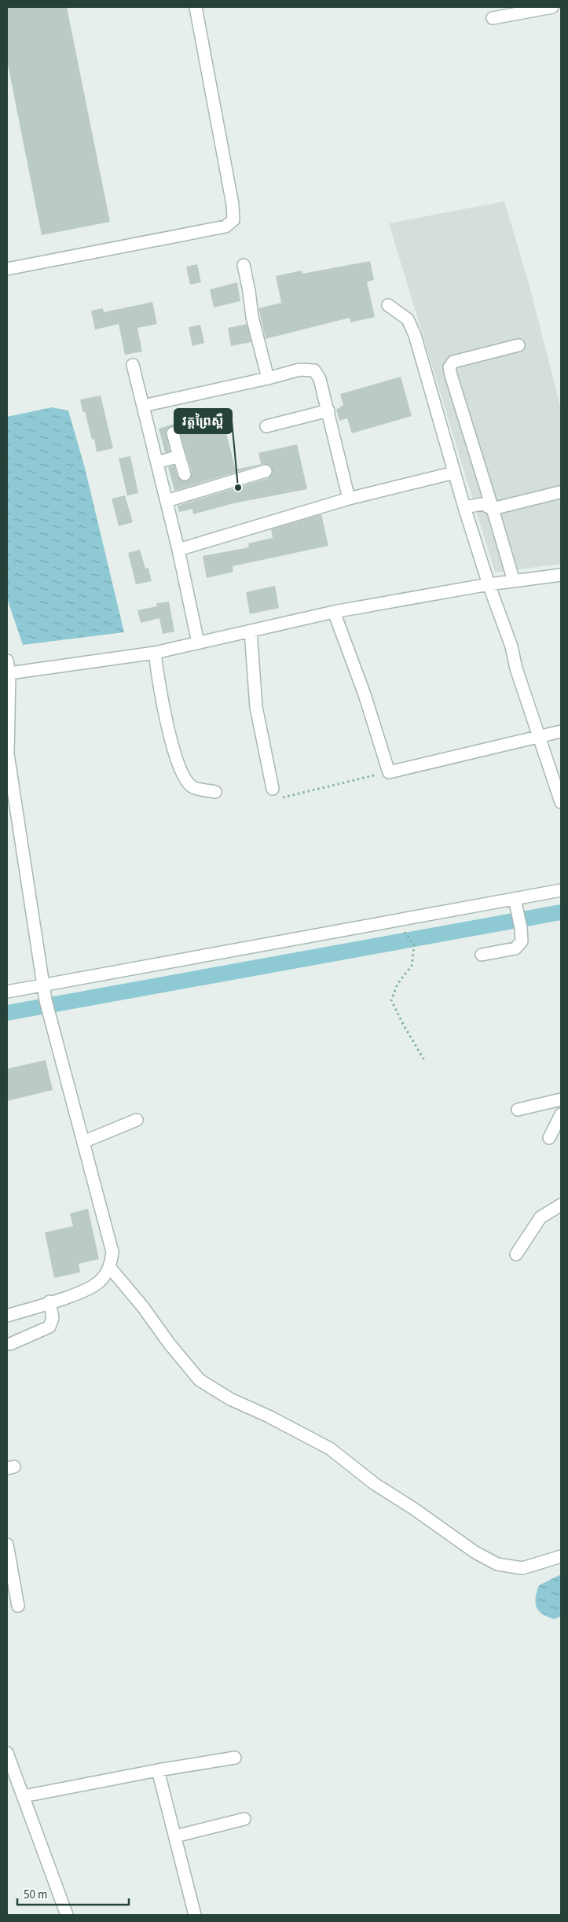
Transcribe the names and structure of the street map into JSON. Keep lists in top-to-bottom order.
{
  "places": ["វត្តព្រៃស្ពឺ"],
  "scale_bar": "50 m"
}
